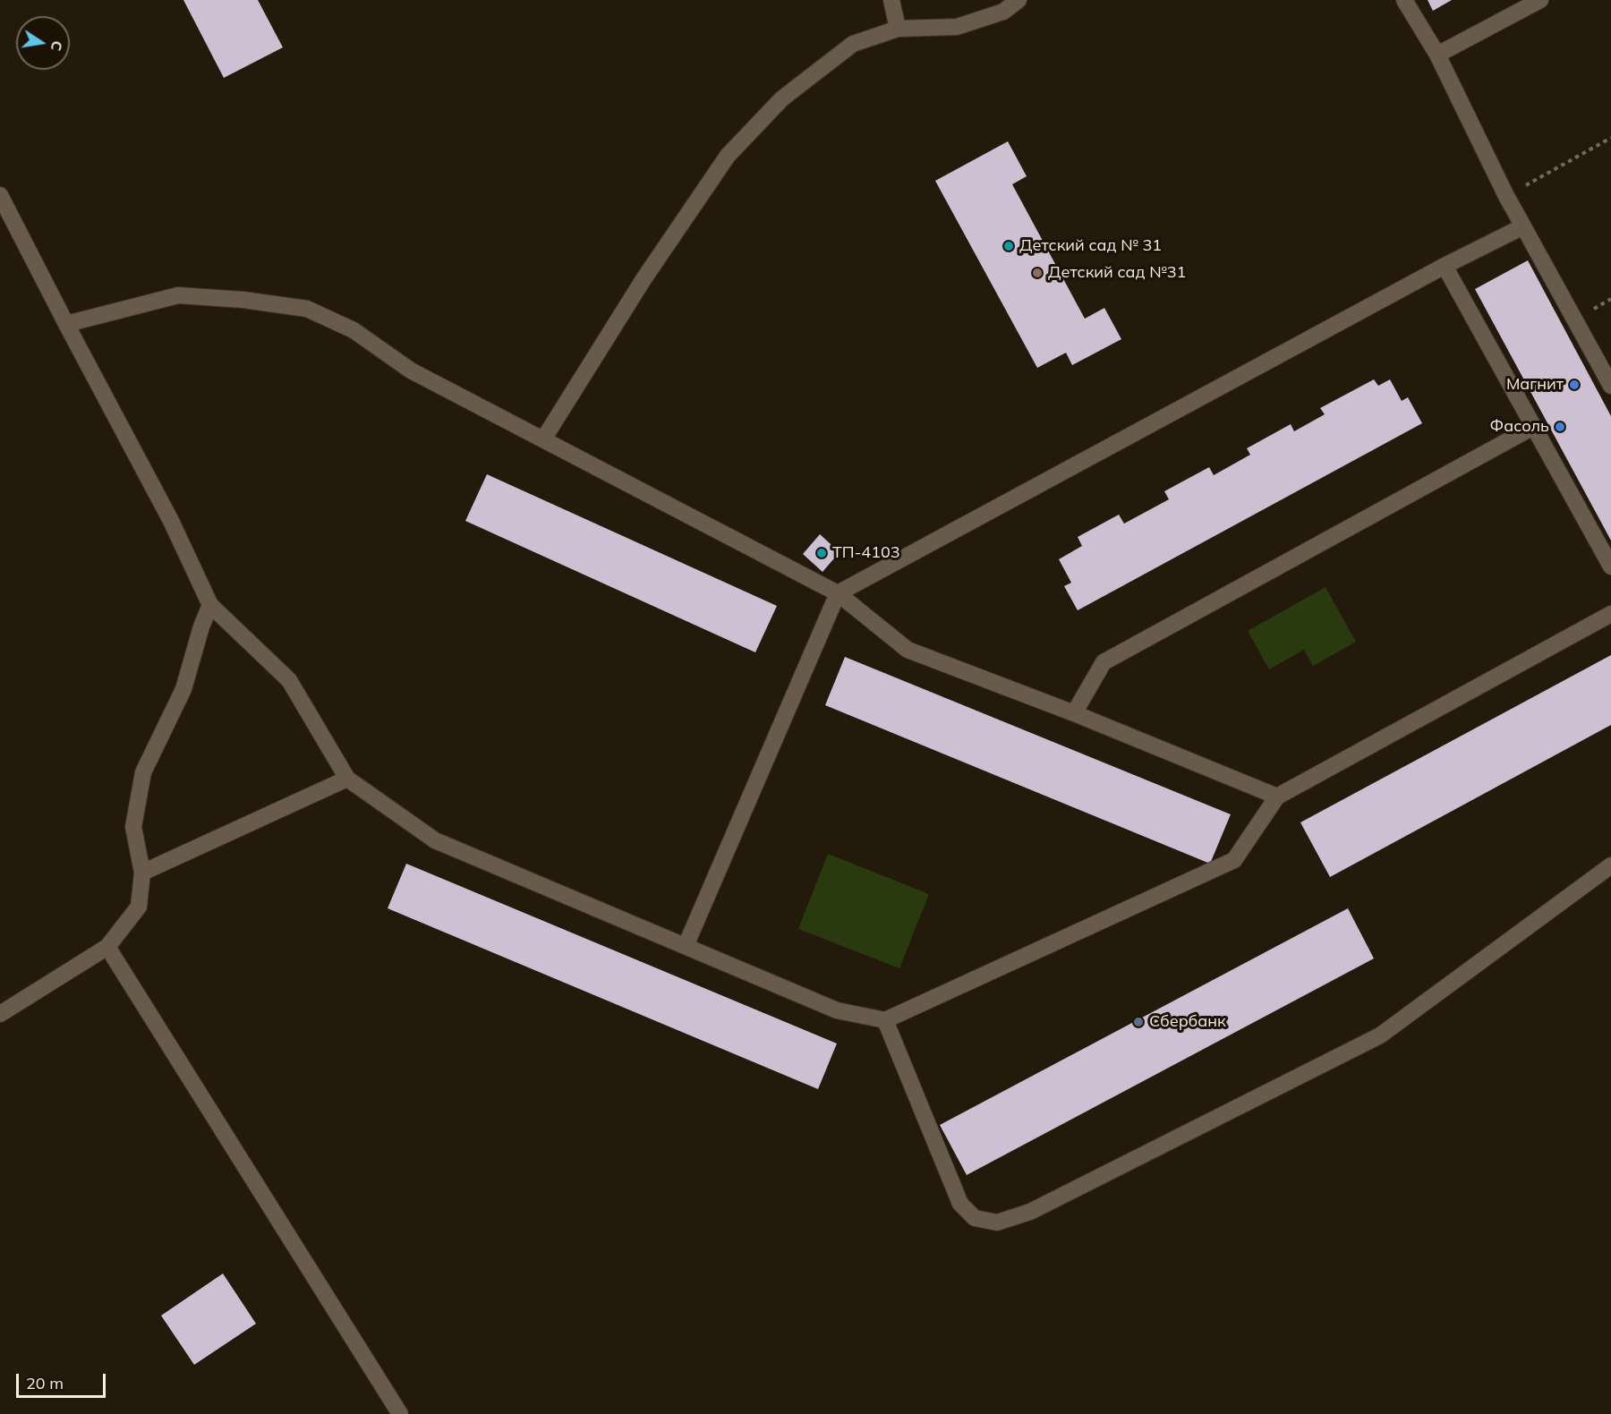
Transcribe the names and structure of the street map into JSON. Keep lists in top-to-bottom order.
{
  "places": [
    "Детский сад № 31",
    "Детский сад №31",
    "Магнит",
    "Фасоль",
    "ТП-4103",
    "Сбербанк"
  ],
  "scale_bar": "20 m",
  "north": "right"
}
